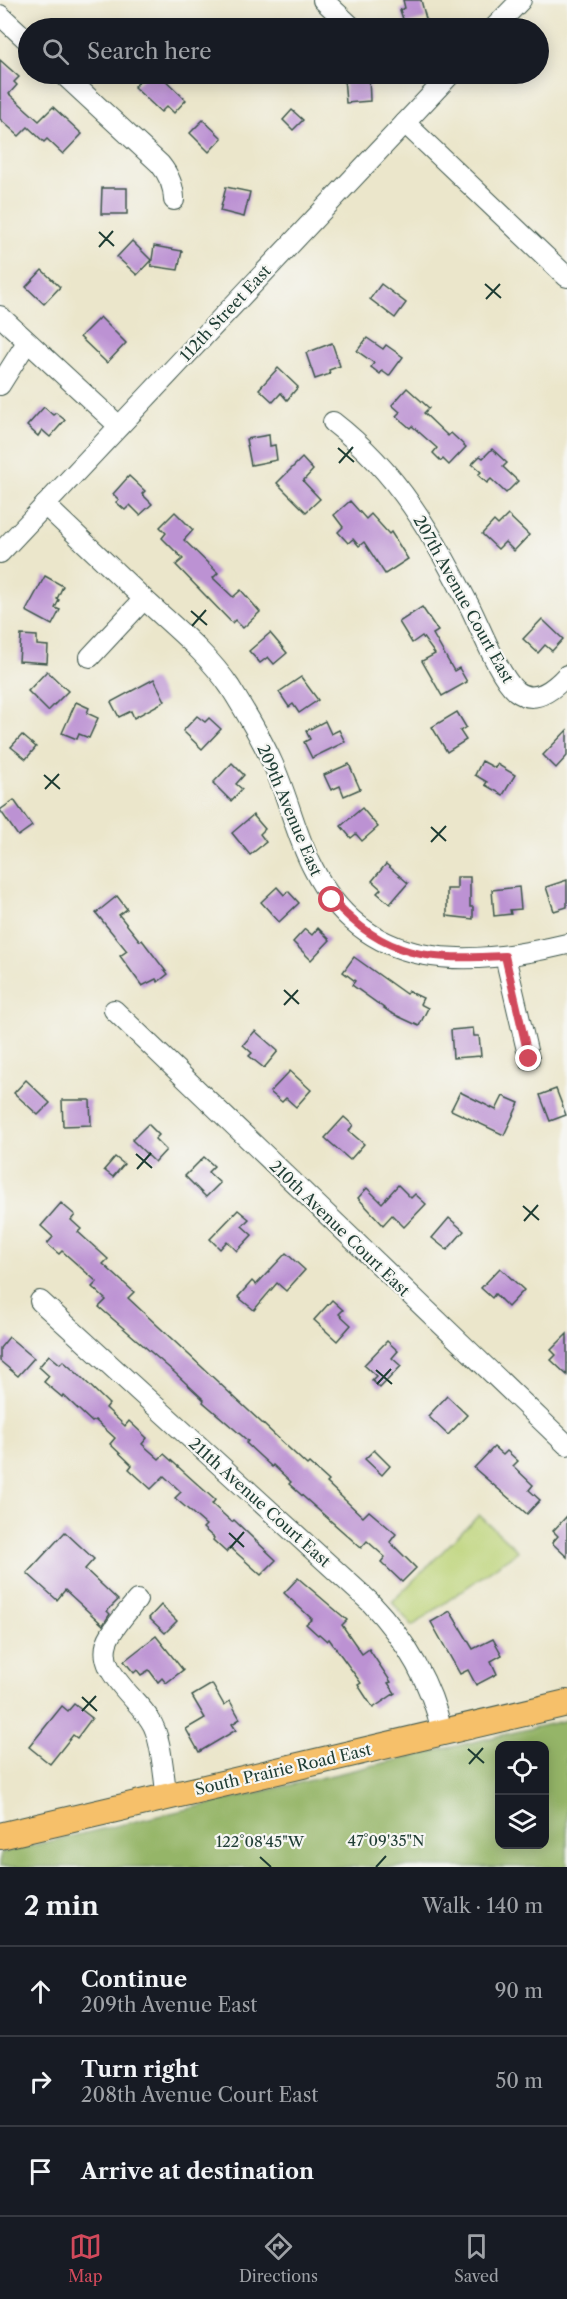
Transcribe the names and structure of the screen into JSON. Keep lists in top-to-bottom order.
{
  "streets": {
    "main road": ["South Prairie Road East"],
    "street": [
      "112th Street East",
      "207th Avenue Court East",
      "209th Avenue East",
      "210th Avenue Court East",
      "211th Avenue Court East"
    ]
  },
  "crossings": [
    ["112th Street East", "209th Avenue East"],
    ["211th Avenue Court East", "South Prairie Road East"]
  ],
  "page": {
    "search": "Search here",
    "heading": ["2 min", "Walk · 140 m"],
    "list": [
      ["Continue", "209th Avenue East", "90 m"],
      ["Turn right", "208th Avenue Court East", "50 m"],
      "Arrive at destination"
    ],
    "nav": ["Map", "Directions", "Saved"]
  },
  "coordinates": ["47°09'35\"N", "122°08'45\"W"]
}
